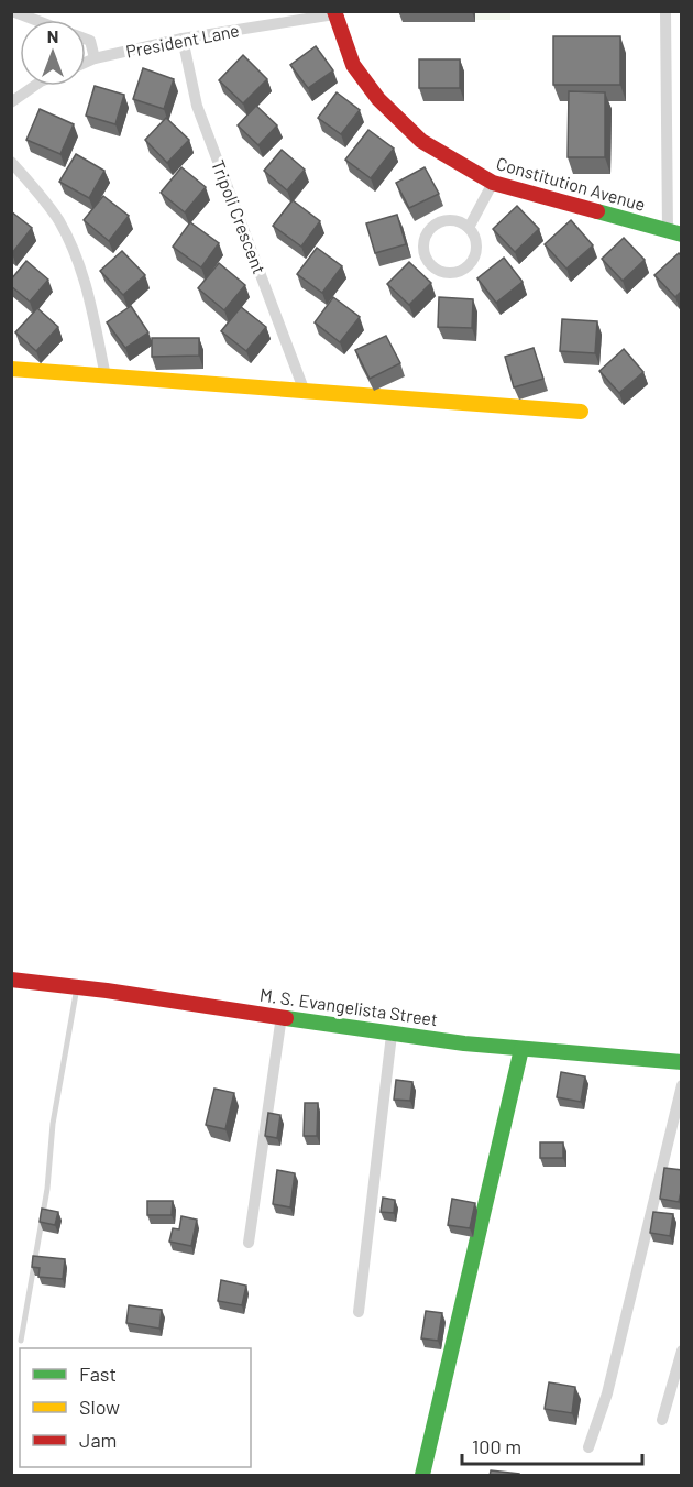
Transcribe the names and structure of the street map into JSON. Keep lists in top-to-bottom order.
{
  "streets": {
    "street": [
      "President Lane",
      "Constitution Avenue",
      "Tripoli Crescent",
      "M. S. Evangelista Street"
    ]
  },
  "crossings": [
    ["President Lane", "Constitution Avenue"],
    ["President Lane", "Tripoli Crescent"]
  ],
  "legend": ["Fast", "Slow", "Jam"],
  "scale_bar": "100 m",
  "north": "top"
}
